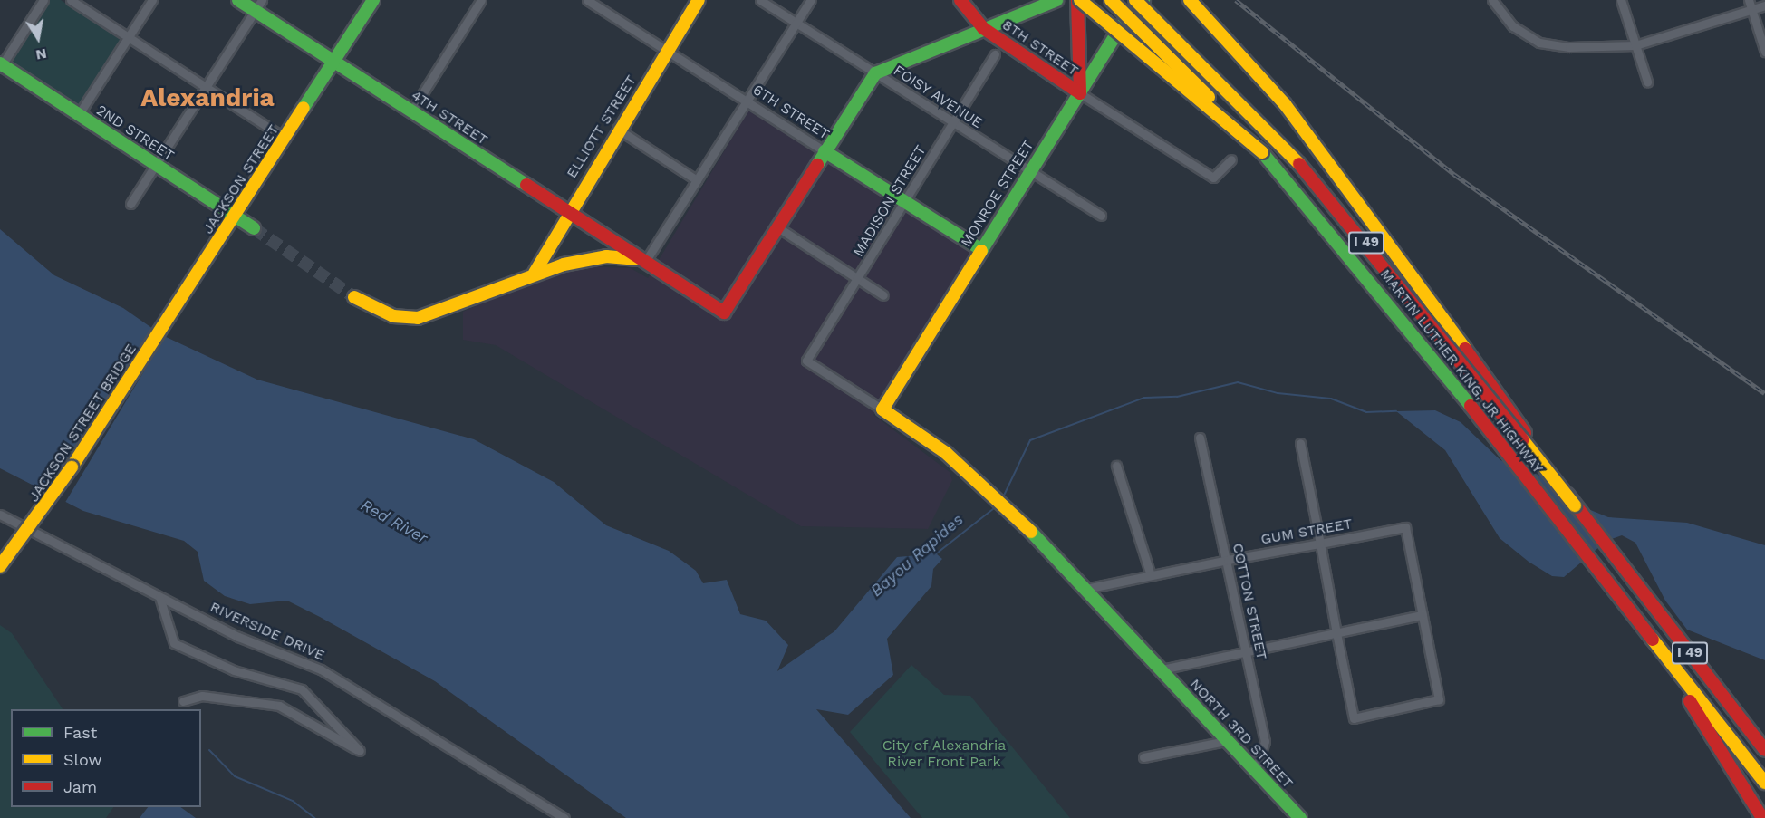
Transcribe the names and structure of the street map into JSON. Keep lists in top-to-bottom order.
{
  "streets": {
    "main road": [
      "8TH STREET",
      "6TH STREET",
      "4TH STREET",
      "ELLIOTT STREET",
      "2ND STREET",
      "JACKSON STREET",
      "MONROE STREET",
      "I 49",
      "MARTIN LUTHER KING, JR HIGHWAY",
      "JACKSON STREET BRIDGE",
      "NORTH 3RD STREET"
    ],
    "street": [
      "FOISY AVENUE",
      "MADISON STREET",
      "GUM STREET",
      "COTTON STREET",
      "RIVERSIDE DRIVE"
    ]
  },
  "crossings": [
    ["8TH STREET", "MONROE STREET"],
    ["FOISY AVENUE", "MONROE STREET"],
    ["FOISY AVENUE", "MADISON STREET"],
    ["6TH STREET", "ELLIOTT STREET"],
    ["6TH STREET", "MONROE STREET"],
    ["6TH STREET", "MADISON STREET"],
    ["4TH STREET", "ELLIOTT STREET"],
    ["4TH STREET", "JACKSON STREET"],
    ["2ND STREET", "JACKSON STREET"],
    ["JACKSON STREET", "JACKSON STREET BRIDGE"],
    ["MONROE STREET", "MADISON STREET"],
    ["MONROE STREET", "NORTH 3RD STREET"],
    ["MADISON STREET", "NORTH 3RD STREET"],
    ["GUM STREET", "COTTON STREET"],
    ["GUM STREET", "NORTH 3RD STREET"],
    ["COTTON STREET", "NORTH 3RD STREET"]
  ],
  "districts": ["Alexandria"],
  "water": ["Red River", "Bayou Rapides"],
  "parks": ["City of Alexandria River Front Park"],
  "legend": ["Fast", "Slow", "Jam"],
  "north": "bottom"
}
